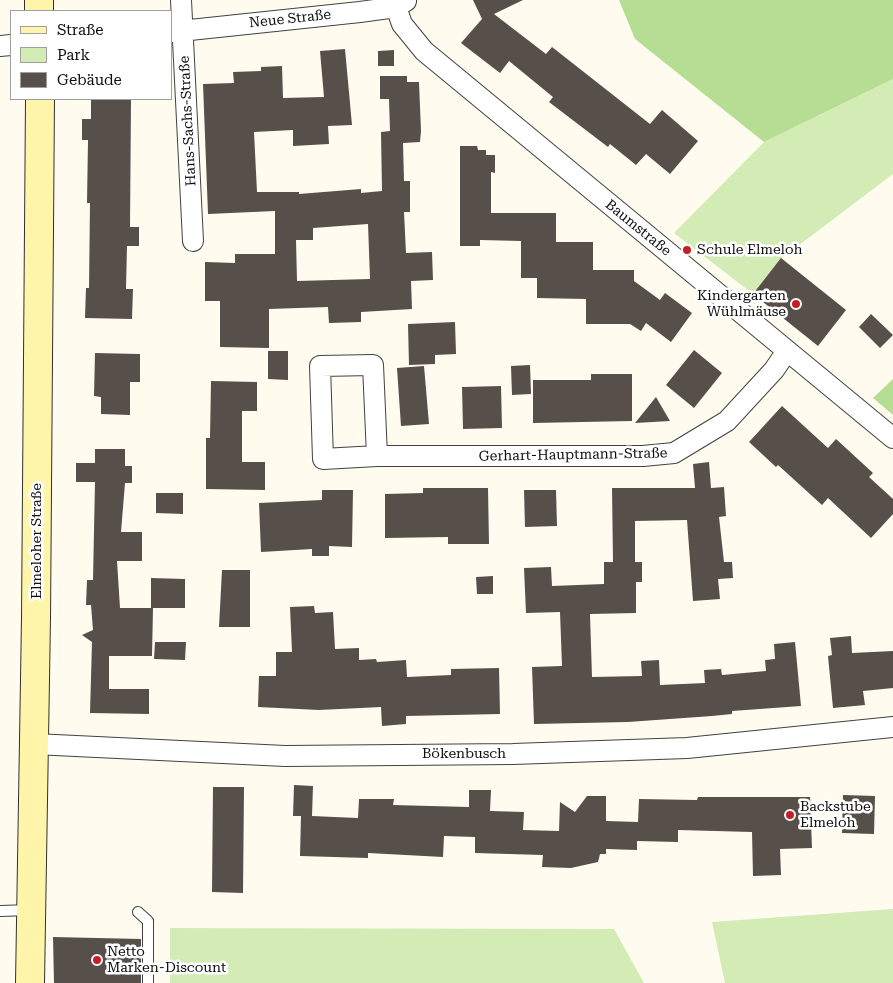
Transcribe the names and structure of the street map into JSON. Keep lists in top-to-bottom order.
{
  "streets": {
    "street": [
      "Neue Straße",
      "Hans-Sachs-Straße",
      "Baumstraße",
      "Gerhart-Hauptmann-Straße",
      "Elmeloher Straße",
      "Bökenbusch"
    ]
  },
  "crossings": [
    ["Neue Straße", "Hans-Sachs-Straße"],
    ["Neue Straße", "Baumstraße"],
    ["Baumstraße", "Gerhart-Hauptmann-Straße"],
    ["Elmeloher Straße", "Bökenbusch"]
  ],
  "places": [
    "Schule Elmeloh",
    "Kindergarten Wühlmäuse",
    "Backstube Elmeloh",
    "Netto Marken-Discount"
  ],
  "legend": ["Straße", "Park", "Gebäude"]
}
